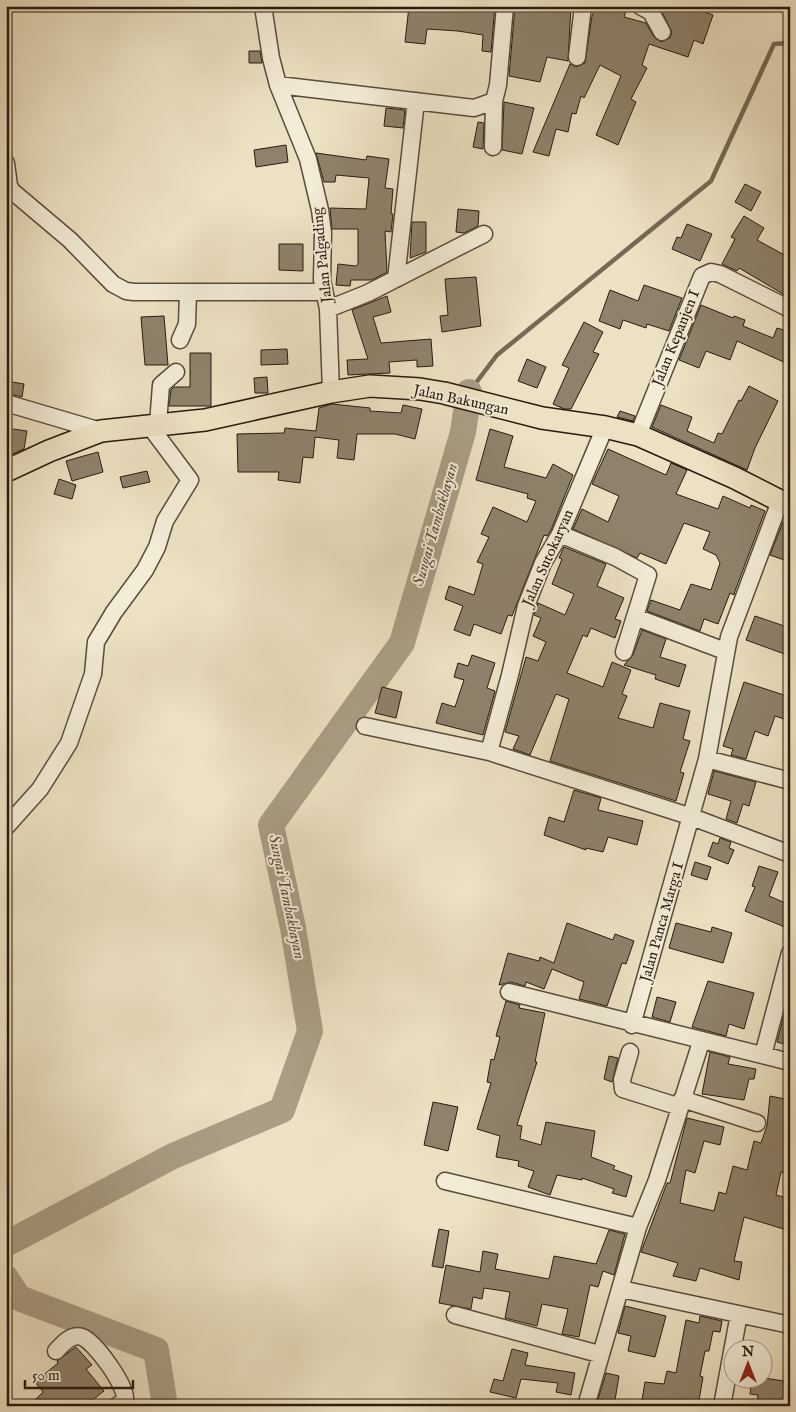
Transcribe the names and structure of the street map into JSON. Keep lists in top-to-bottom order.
{
  "streets": {
    "main road": ["Jalan Bakungan"],
    "street": [
      "Jalan Palgading",
      "Jalan Kepanjen I",
      "Jalan Sutokaryan",
      "Jalan Panca Marga I"
    ]
  },
  "crossings": [
    ["Jalan Palgading", "Jalan Bakungan"],
    ["Jalan Kepanjen I", "Jalan Bakungan"],
    ["Jalan Bakungan", "Jalan Sutokaryan"],
    ["Jalan Bakungan", "Jalan Panca Marga I"]
  ],
  "water": ["Sungai Tambakbayan"],
  "scale_bar": "50 m",
  "north": "top"
}
